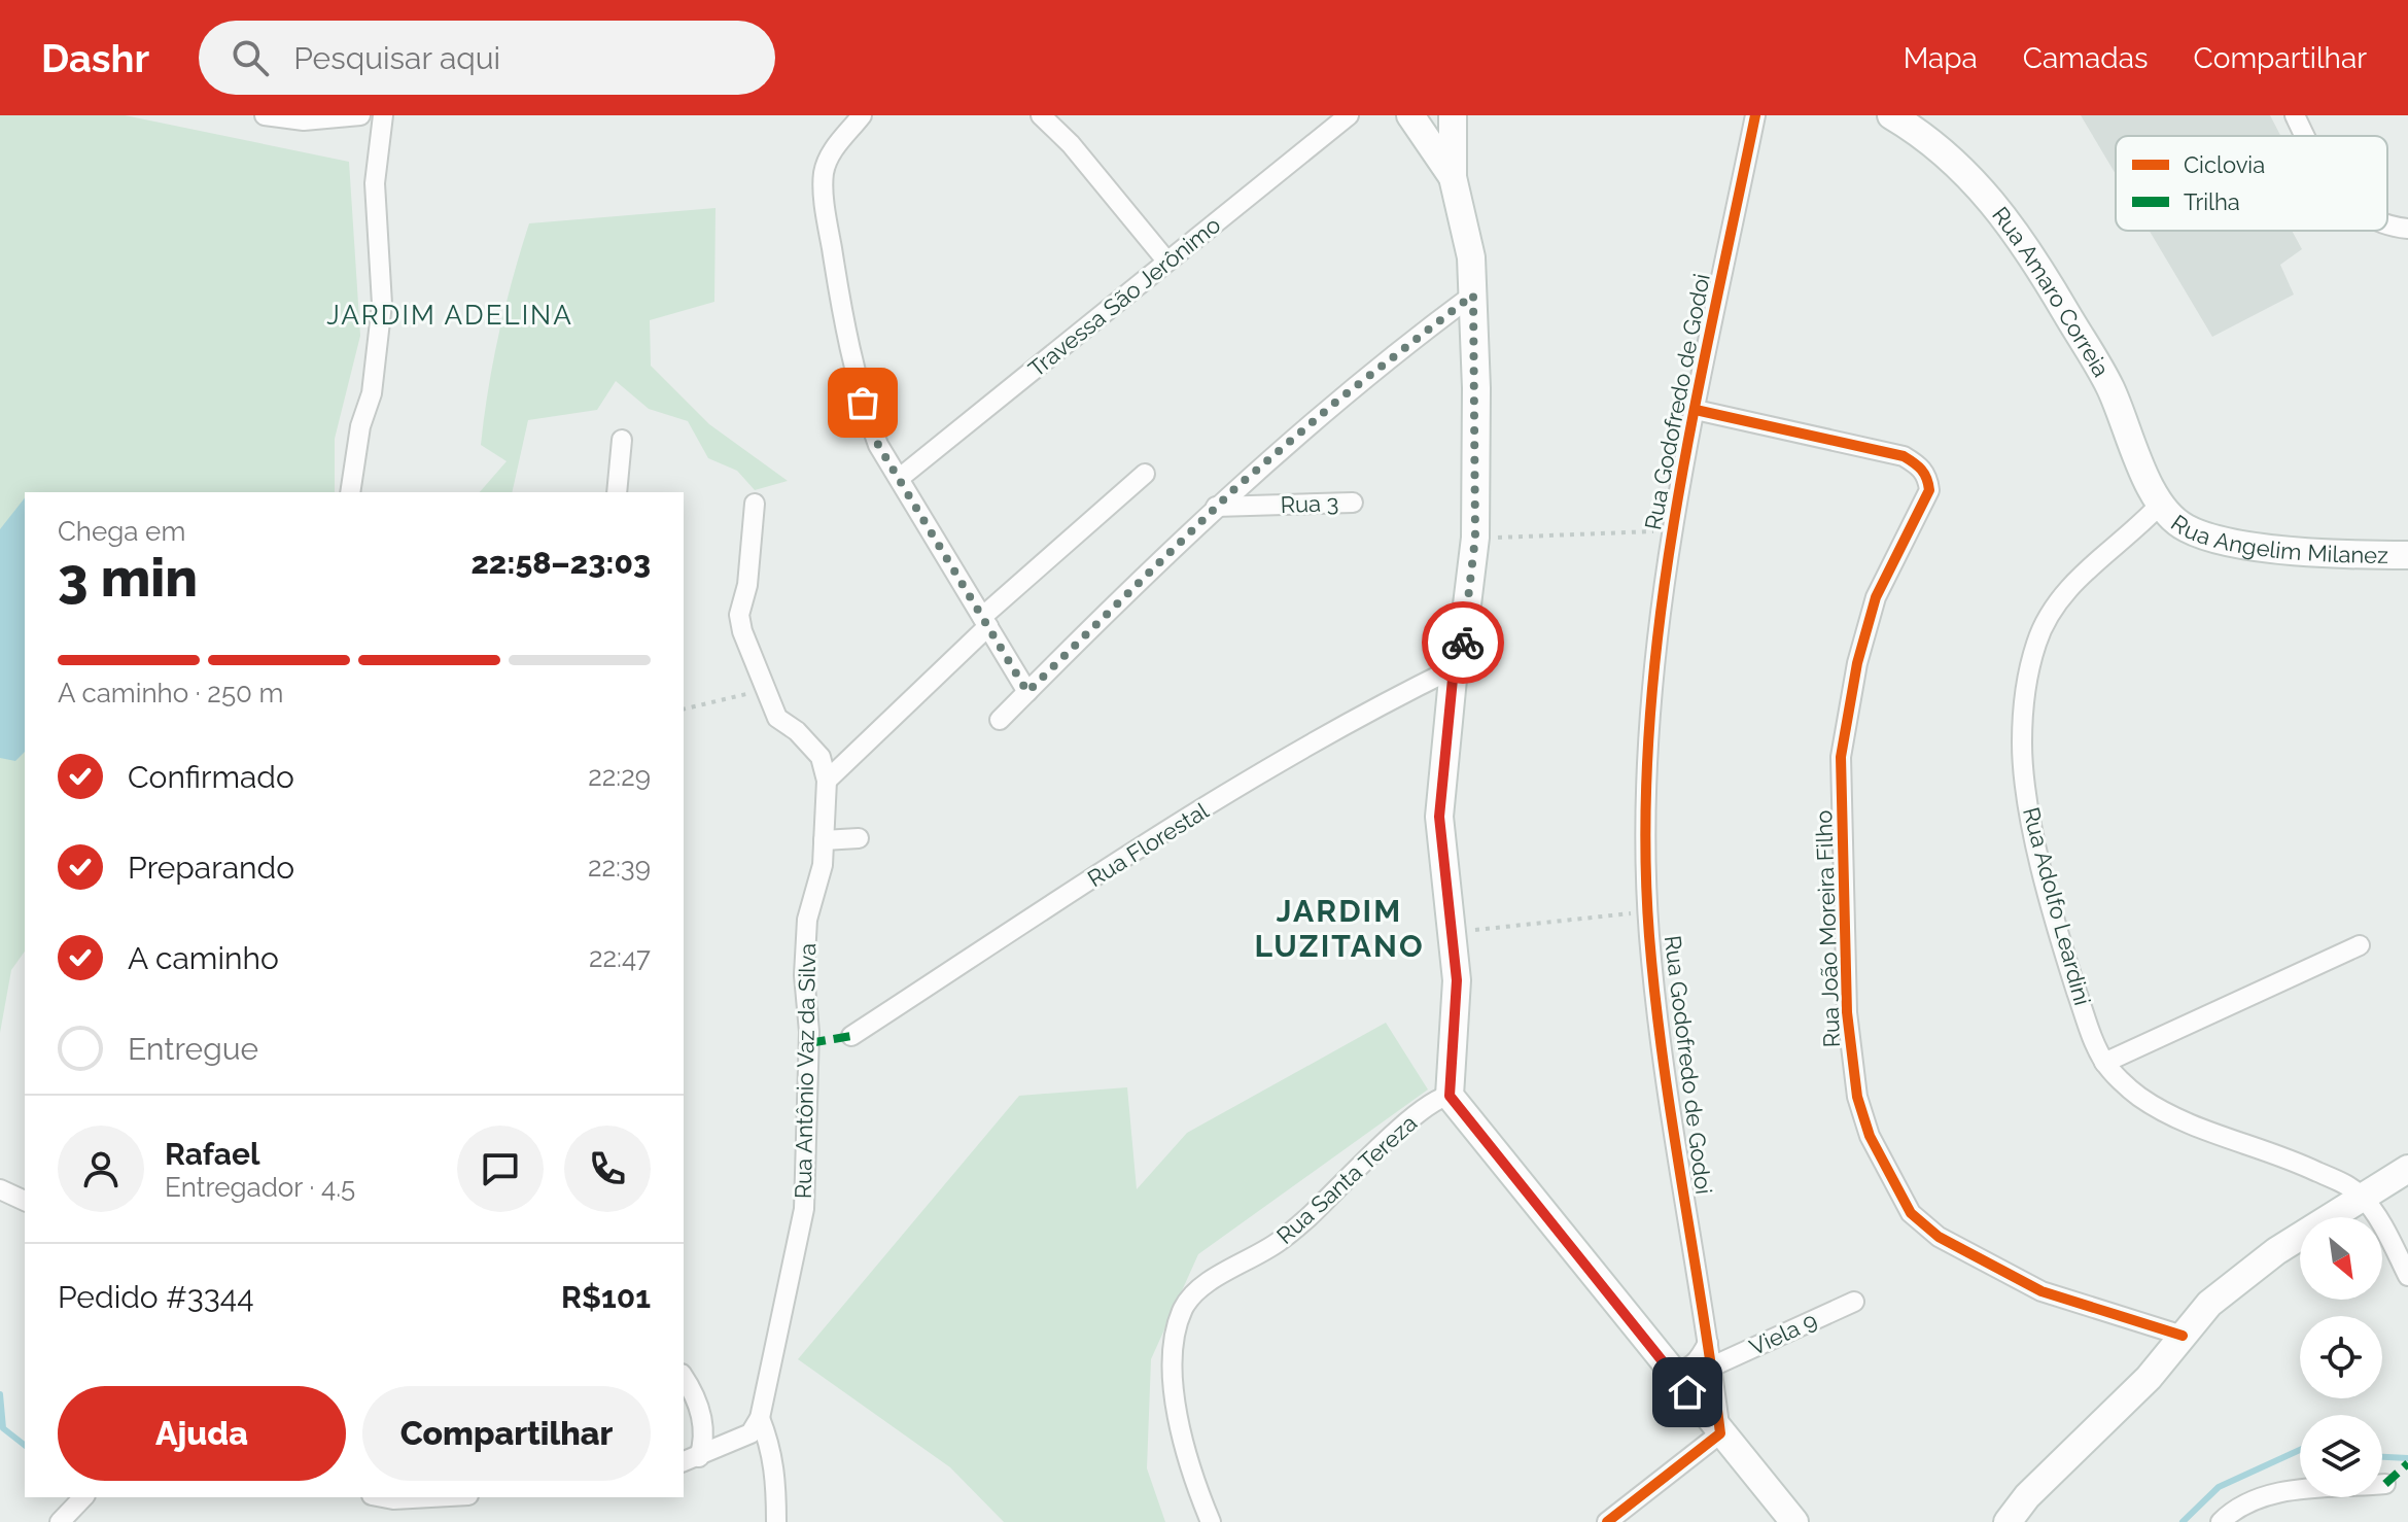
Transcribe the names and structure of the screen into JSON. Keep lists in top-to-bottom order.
{
  "streets": {
    "street": [
      "Rua Amaro Correia",
      "Travessa São Jerônimo",
      "Rua Godofredo de Godoi",
      "Rua 3",
      "Rua Angelim Milanez",
      "Rua Florestal",
      "Rua Adolfo Leardini",
      "Rua João Moreira Filho",
      "Rua Antônio Vaz da Silva",
      "Rua Santa Tereza",
      "Viela 9"
    ]
  },
  "crossings": [
    ["Rua Amaro Correia", "Rua Angelim Milanez"],
    ["Rua Amaro Correia", "Rua Adolfo Leardini"],
    ["Rua Godofredo de Godoi", "Rua João Moreira Filho"],
    ["Rua Godofredo de Godoi", "Viela 9"],
    ["Rua Angelim Milanez", "Rua Adolfo Leardini"]
  ],
  "districts": ["JARDIM ADELINA", "JARDIM LUZITANO"],
  "legend": ["Ciclovia", "Trilha"],
  "north": "bottom right",
  "page": {
    "header": "Dashr",
    "search": "Pesquisar aqui",
    "nav": ["Mapa", "Camadas", "Compartilhar"],
    "heading": ["3 min", "Chega em", "22:58–23:03"],
    "panel": [
      "Rafael",
      "Entregador · 4.5",
      "Pedido #3344",
      "R$101"
    ],
    "bar": "A caminho · 250 m",
    "list": [
      ["Confirmado", "22:29"],
      ["Preparando", "22:39"],
      ["A caminho", "22:47"],
      "Entregue"
    ],
    "buttons": ["Ajuda", "Compartilhar"]
  }
}
